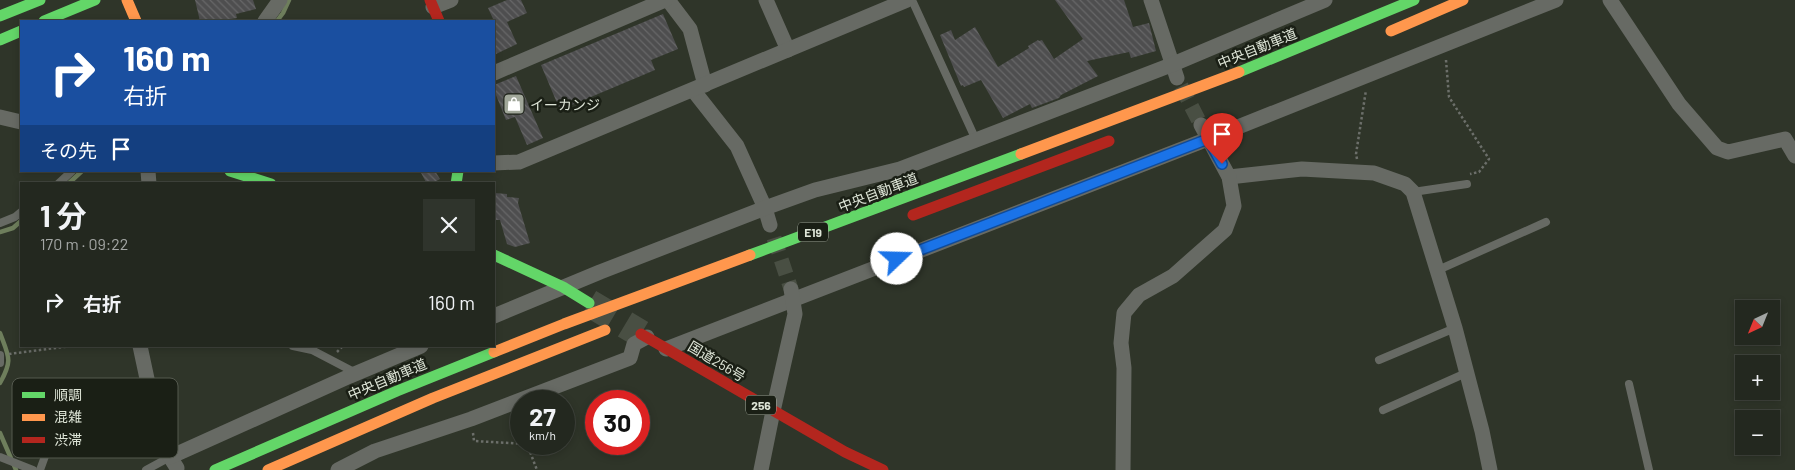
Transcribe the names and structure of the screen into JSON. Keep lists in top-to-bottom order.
{
  "streets": {
    "main road": [
      "中央自動車道",
      "E19",
      "国道256号",
      "256"
    ]
  },
  "places": {
    "shop": ["イーカンジ"]
  },
  "legend": ["順調", "混雑", "渋滞"],
  "north": "bottom left",
  "page": {
    "turn": ["160 m", "右折"],
    "then": "その先",
    "heading": ["1 分", "170 m · 09:22"],
    "list": [
      {
        "name": "右折",
        "value": "160 m"
      }
    ],
    "map_buttons": ["+", "−"],
    "speed": "27 km/h",
    "limit": "30"
  }
}
